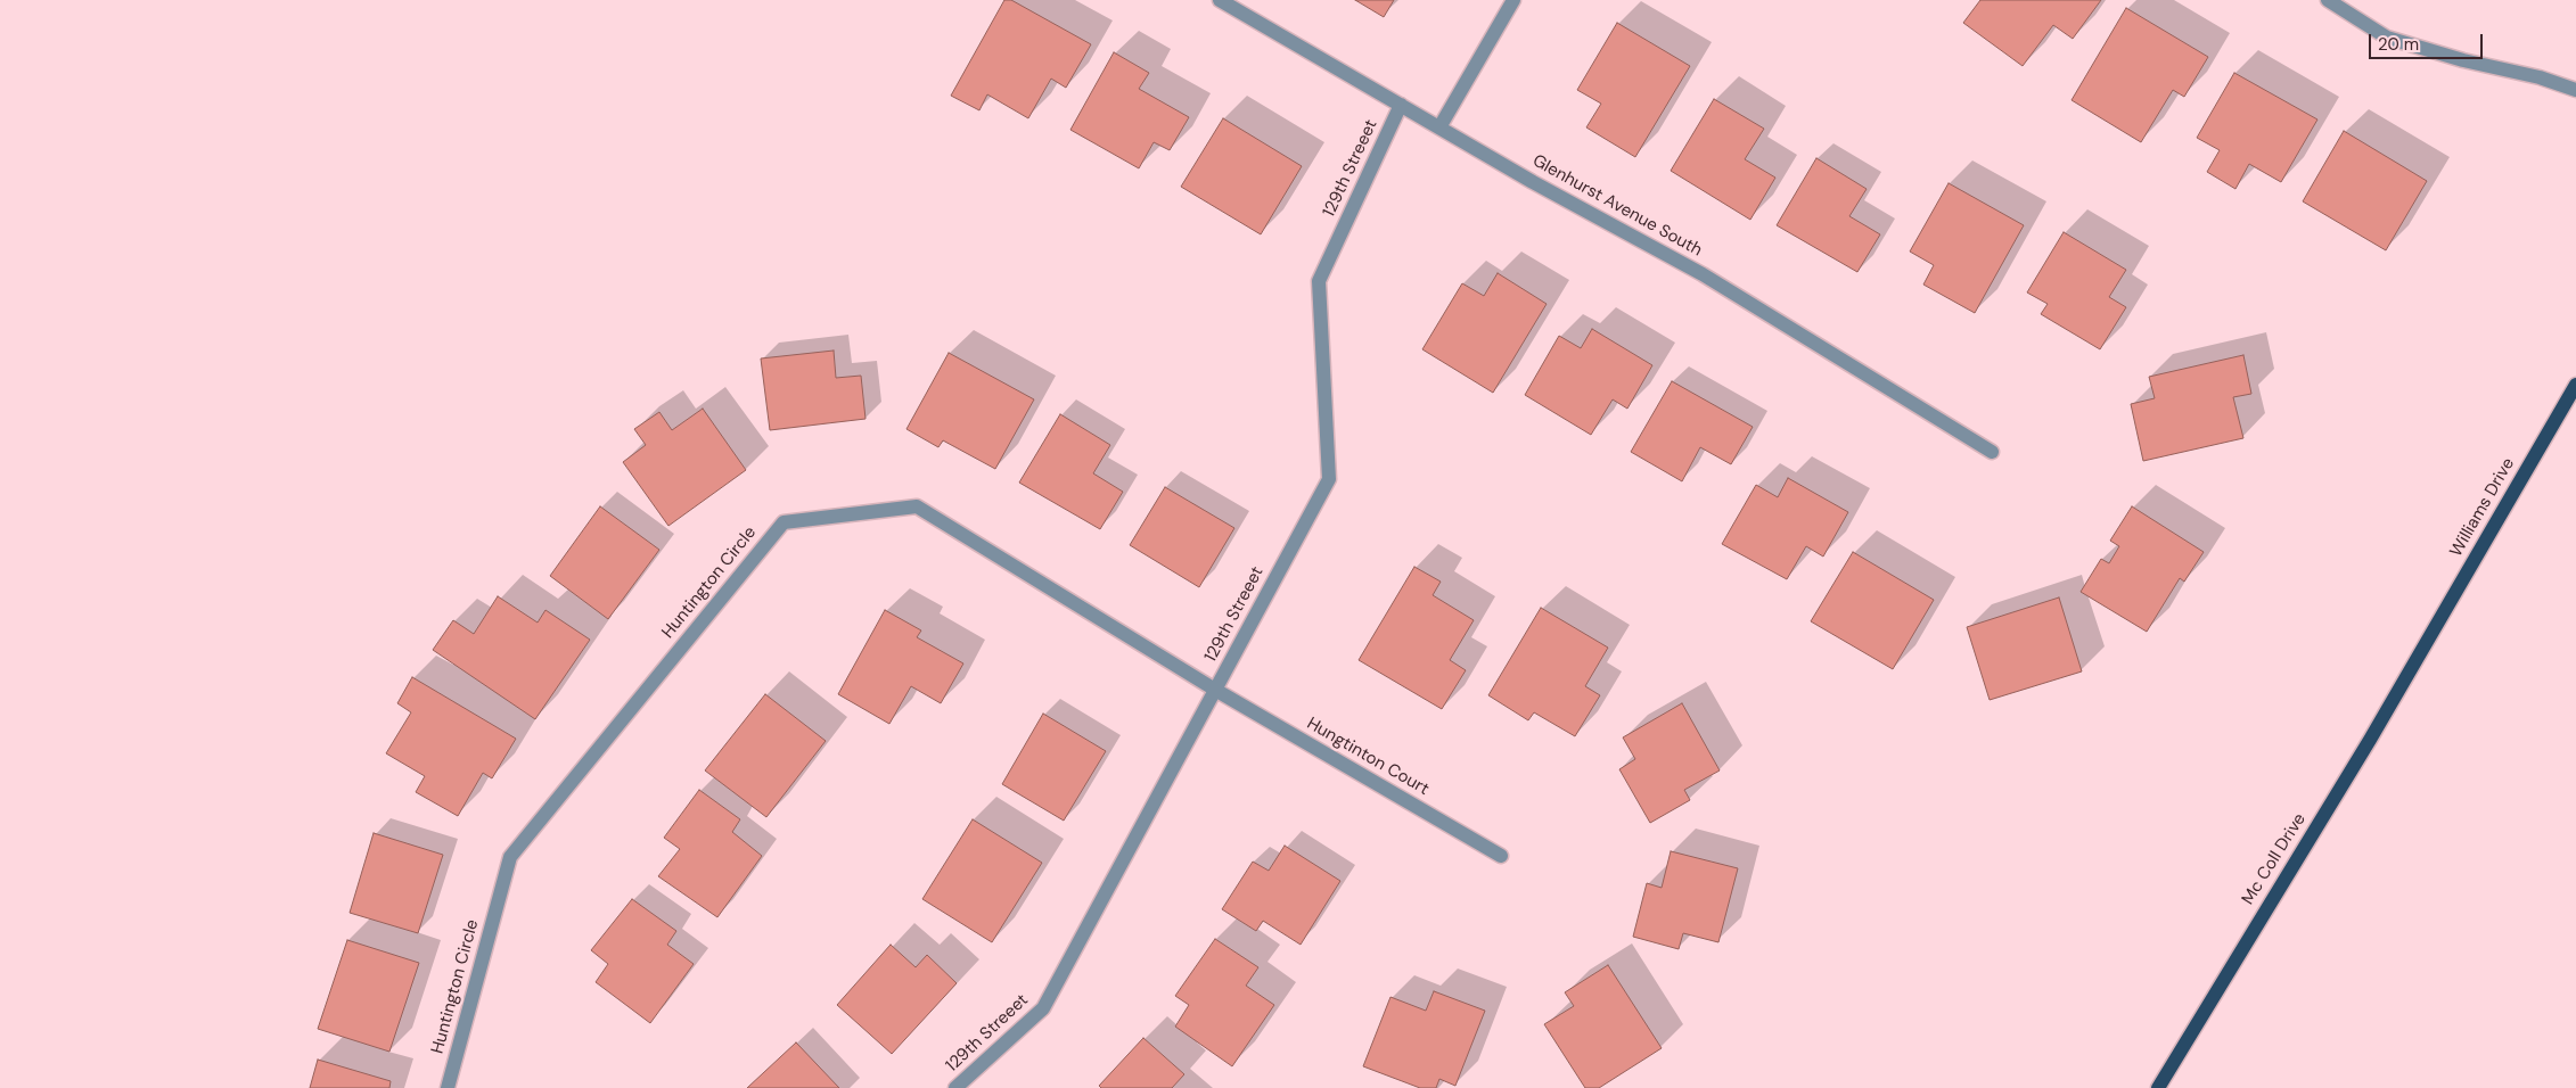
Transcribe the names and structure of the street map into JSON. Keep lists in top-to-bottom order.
{
  "streets": {
    "main road": ["Williams Drive", "Mc Coll Drive"],
    "street": [
      "129th Streeet",
      "Glenhurst Avenue South",
      "Huntington Circle",
      "Hungtinton Court"
    ]
  },
  "crossings": [
    ["129th Streeet", "Glenhurst Avenue South"],
    ["129th Streeet", "Huntington Circle"],
    ["129th Streeet", "Hungtinton Court"],
    ["Williams Drive", "Mc Coll Drive"],
    ["Huntington Circle", "Hungtinton Court"]
  ],
  "scale_bar": "20 m"
}
